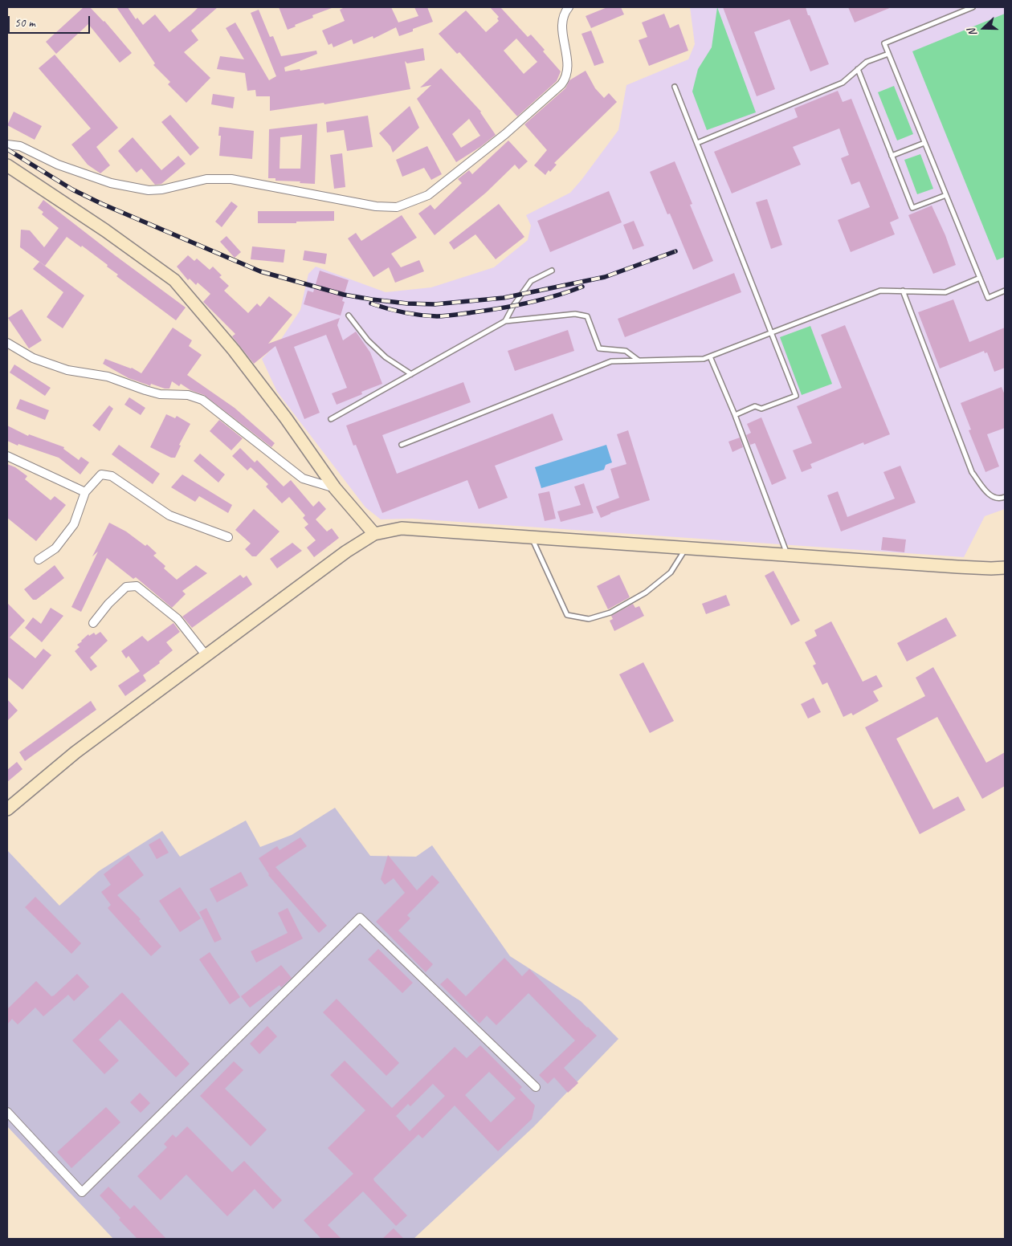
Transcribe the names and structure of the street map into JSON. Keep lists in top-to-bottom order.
{
  "scale_bar": "50 m",
  "north": "left"
}
